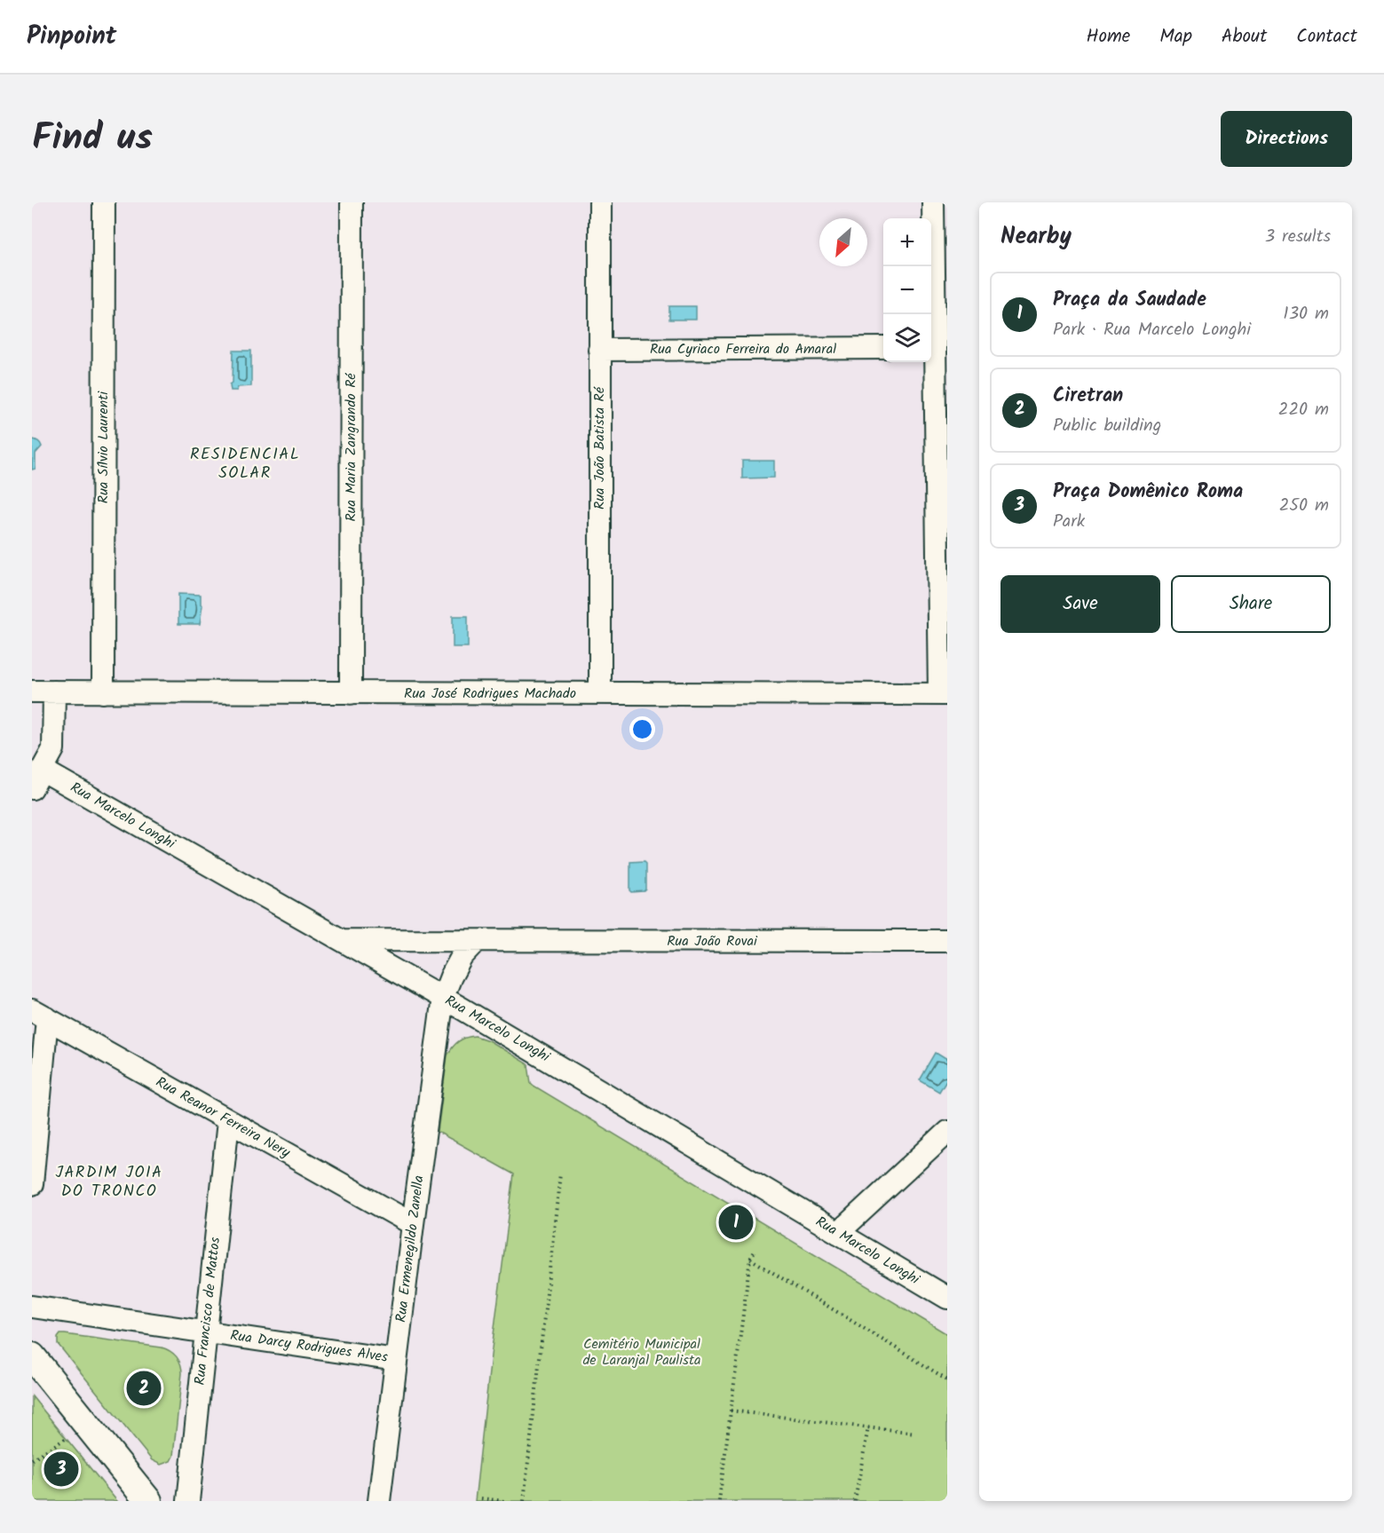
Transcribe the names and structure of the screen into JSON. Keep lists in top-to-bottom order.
{
  "streets": {
    "street": [
      "Rua Cyriaco Ferreira do Amaral",
      "Rua Sílvio Laurenti",
      "Rua Maria Zangrando Ré",
      "Rua João Batista Ré",
      "Rua José Rodrigues Machado",
      "Rua Marcelo Longhi",
      "Rua João Rovai",
      "Rua Reanor Ferreira Nery",
      "Rua Ermenegildo Zanella",
      "Rua Francisco de Mattos",
      "Rua Darcy Rodrigues Alves"
    ]
  },
  "crossings": [
    ["Rua Cyriaco Ferreira do Amaral", "Rua João Batista Ré"],
    ["Rua Sílvio Laurenti", "Rua José Rodrigues Machado"],
    ["Rua Maria Zangrando Ré", "Rua José Rodrigues Machado"],
    ["Rua João Batista Ré", "Rua José Rodrigues Machado"],
    ["Rua Marcelo Longhi", "Rua João Rovai"],
    ["Rua Marcelo Longhi", "Rua Ermenegildo Zanella"],
    ["Rua Reanor Ferreira Nery", "Rua Ermenegildo Zanella"],
    ["Rua Reanor Ferreira Nery", "Rua Francisco de Mattos"],
    ["Rua Ermenegildo Zanella", "Rua Darcy Rodrigues Alves"],
    ["Rua Francisco de Mattos", "Rua Darcy Rodrigues Alves"]
  ],
  "districts": ["RESIDENCIAL SOLAR", "JARDIM JOIA DO TRONCO"],
  "parks": ["Cemitério Municipal de Laranjal Paulista"],
  "north": "bottom left",
  "page": {
    "header": "Pinpoint",
    "nav": [
      "Home",
      "Map",
      "About",
      "Contact"
    ],
    "title": "Find us",
    "buttons": [
      "Directions",
      ["Save", "Share"]
    ],
    "heading": ["Nearby", "3 results"],
    "map_buttons": ["+", "−"],
    "list": [
      {
        "mark": "1",
        "name": "Praça da Saudade",
        "note": "Park · Rua Marcelo Longhi",
        "value": "130 m"
      },
      {
        "mark": "2",
        "name": "Ciretran",
        "note": "Public building",
        "value": "220 m"
      },
      {
        "mark": "3",
        "name": "Praça Domênico Roma",
        "note": "Park",
        "value": "250 m"
      }
    ],
    "pins": ["1", "2", "3"]
  }
}
